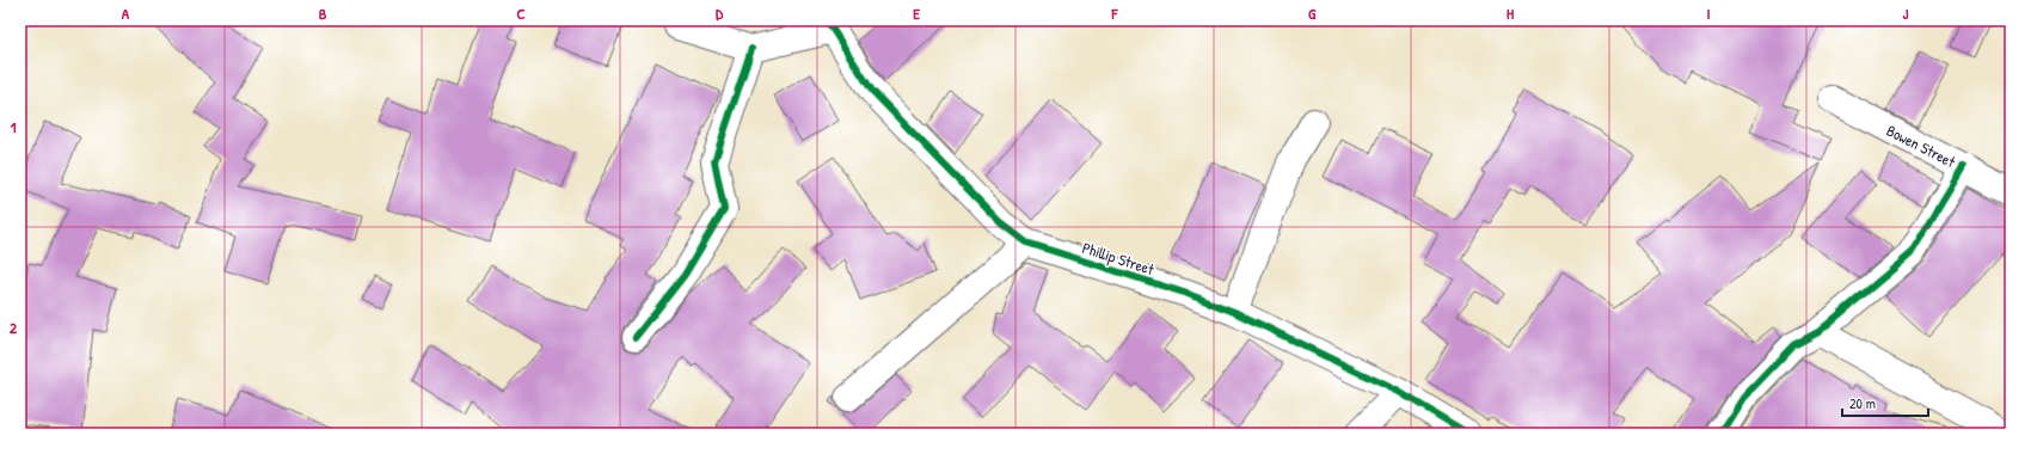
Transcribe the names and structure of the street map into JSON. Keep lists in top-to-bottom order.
{
  "streets": {
    "street": ["Bowen Street", "Phillip Street"]
  },
  "scale_bar": "20 m",
  "grid": {
    "columns": [
      "A",
      "B",
      "C",
      "D",
      "E",
      "F",
      "G",
      "H",
      "I",
      "J"
    ],
    "rows": ["1", "2"]
  }
}
